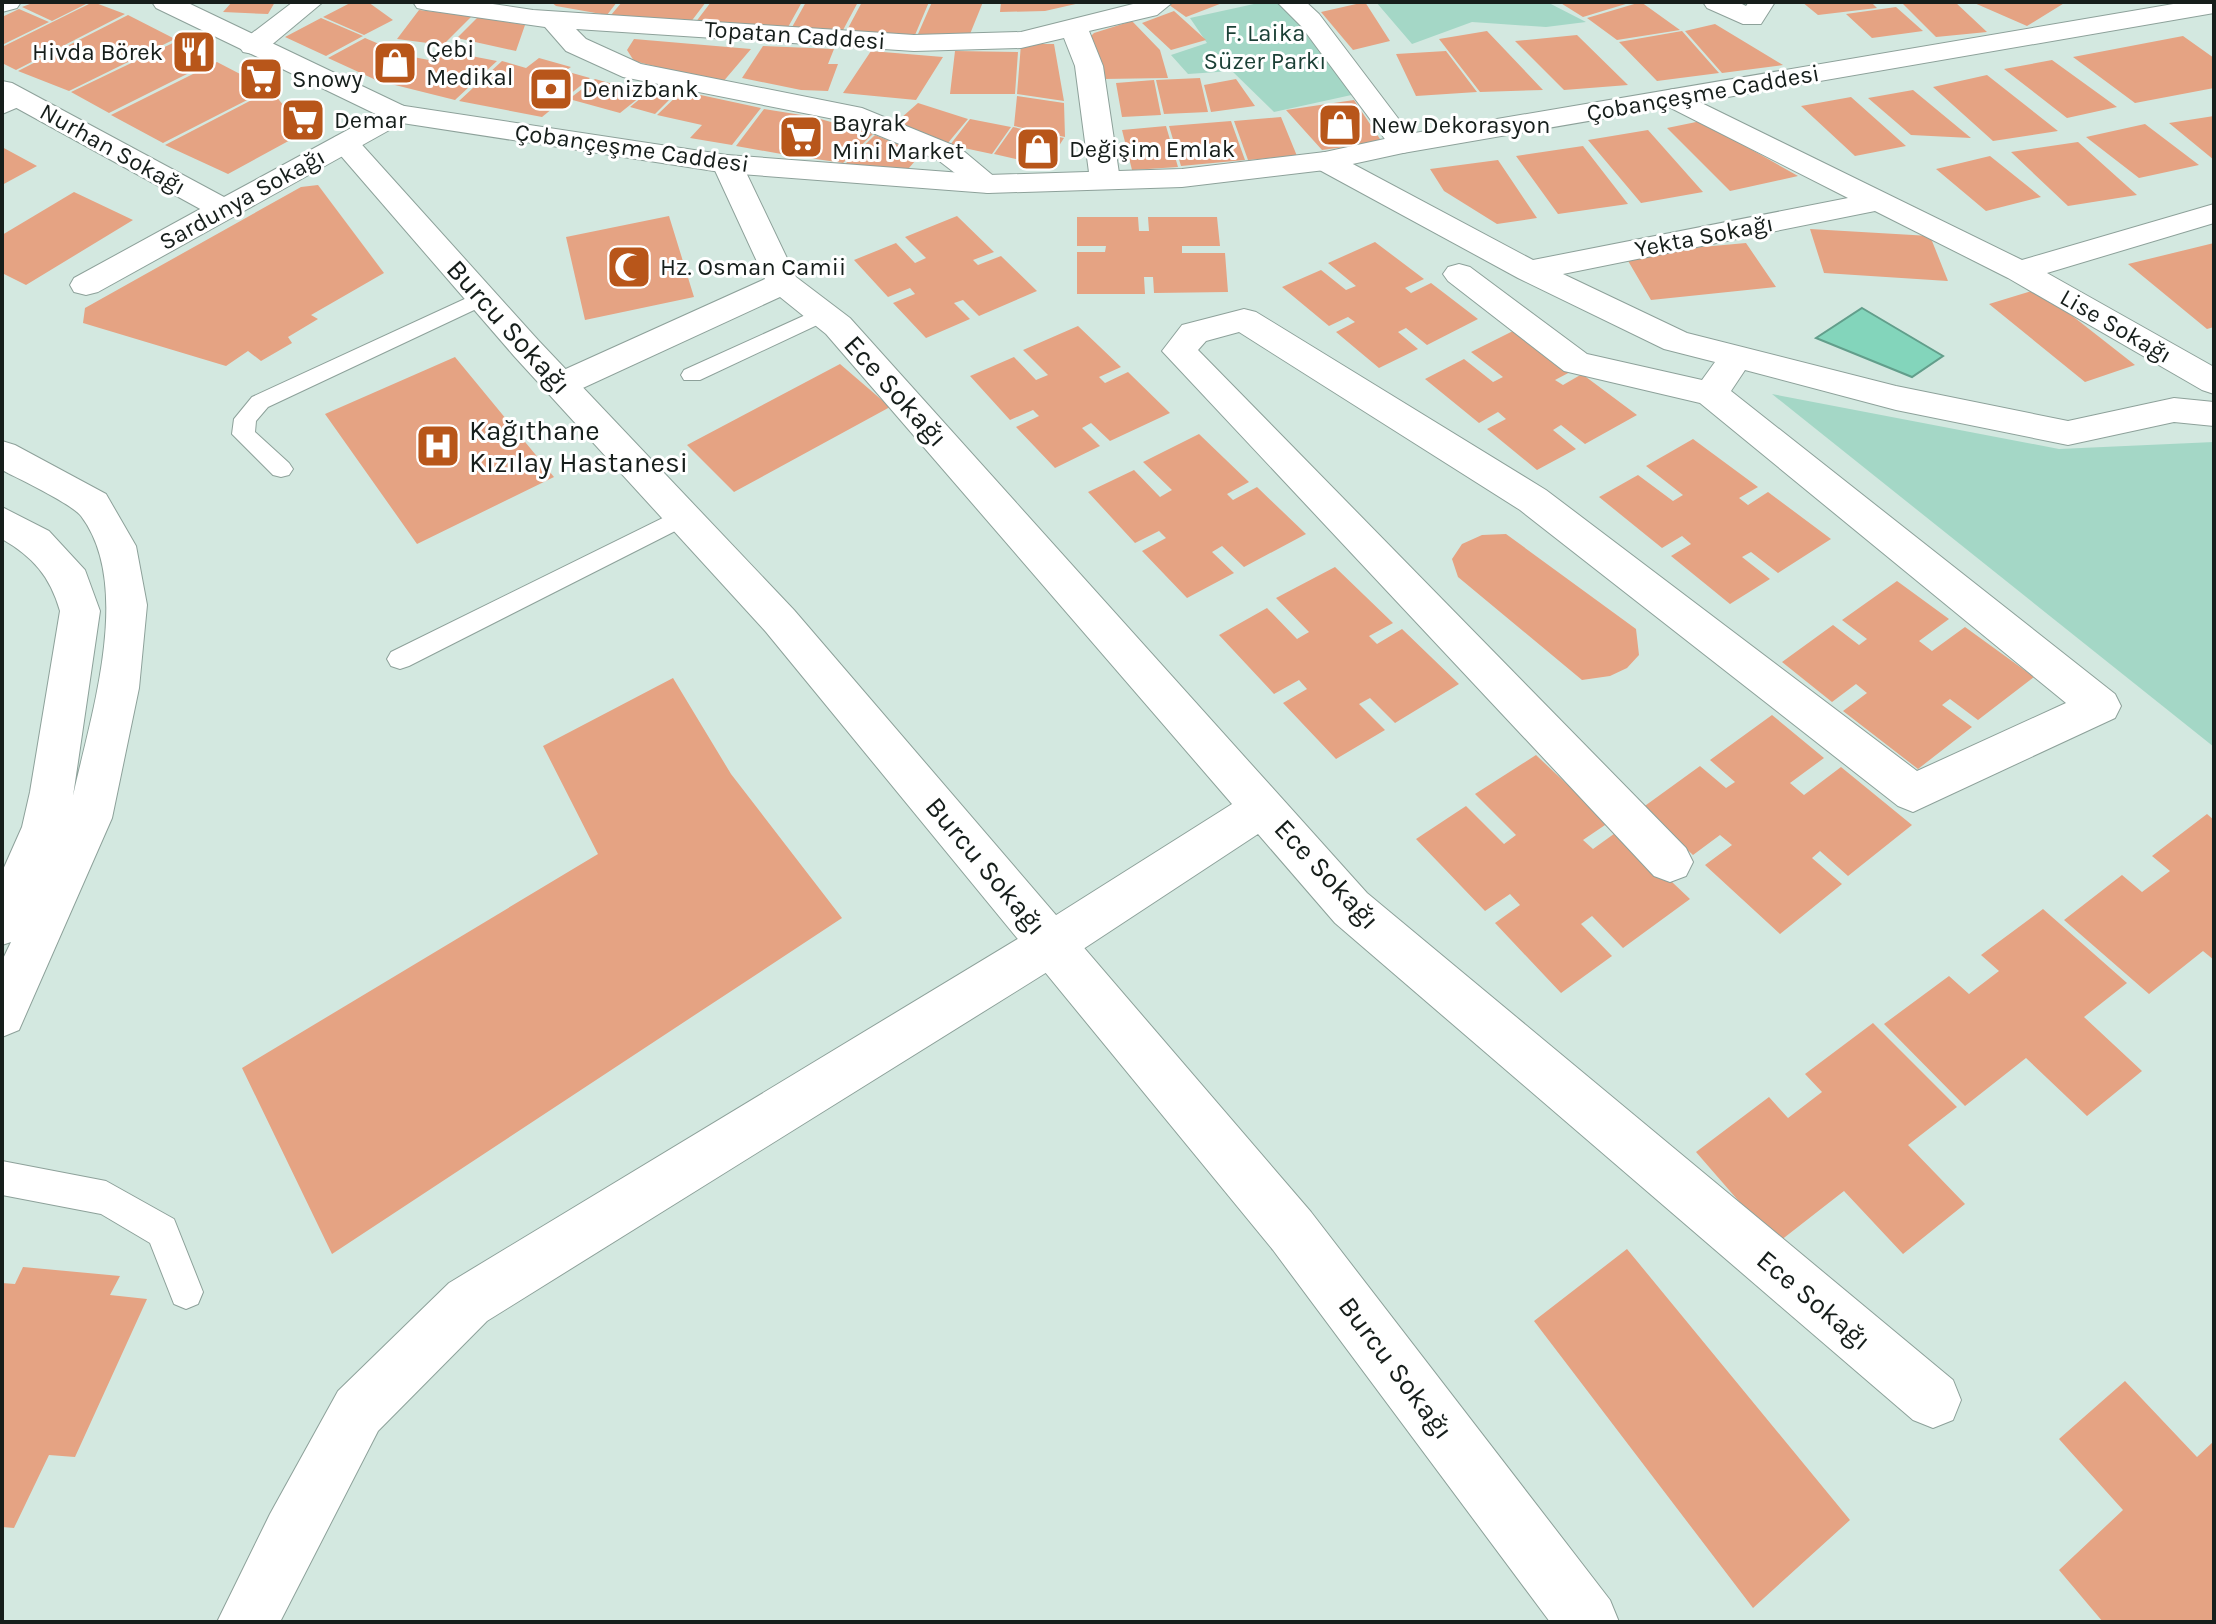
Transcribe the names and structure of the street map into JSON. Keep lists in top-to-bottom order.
{
  "streets": {
    "street": [
      "Topatan Caddesi",
      "Çobançeşme Caddesi",
      "Nurhan Sokağı",
      "Sardunya Sokağı",
      "Yekta Sokağı",
      "Lise Sokağı",
      "Burcu Sokağı",
      "Ece Sokağı"
    ]
  },
  "crossings": [
    ["Çobançeşme Caddesi", "Sardunya Sokağı"],
    ["Çobançeşme Caddesi", "Lise Sokağı"],
    ["Çobançeşme Caddesi", "Ece Sokağı"],
    ["Nurhan Sokağı", "Sardunya Sokağı"],
    ["Sardunya Sokağı", "Burcu Sokağı"],
    ["Yekta Sokağı", "Lise Sokağı"]
  ],
  "parks": ["F. Laika Süzer Parkı"],
  "places": {
    "restaurant": ["Hivda Börek"],
    "shop": ["Çebi Medikal", "New Dekorasyon", "Değişim Emlak"],
    "supermarket": ["Snowy", "Demar", "Bayrak Mini Market"],
    "bank": ["Denizbank"],
    "mosque": ["Hz. Osman Camii"],
    "hospital": ["Kağıthane Kızılay Hastanesi"]
  }
}
